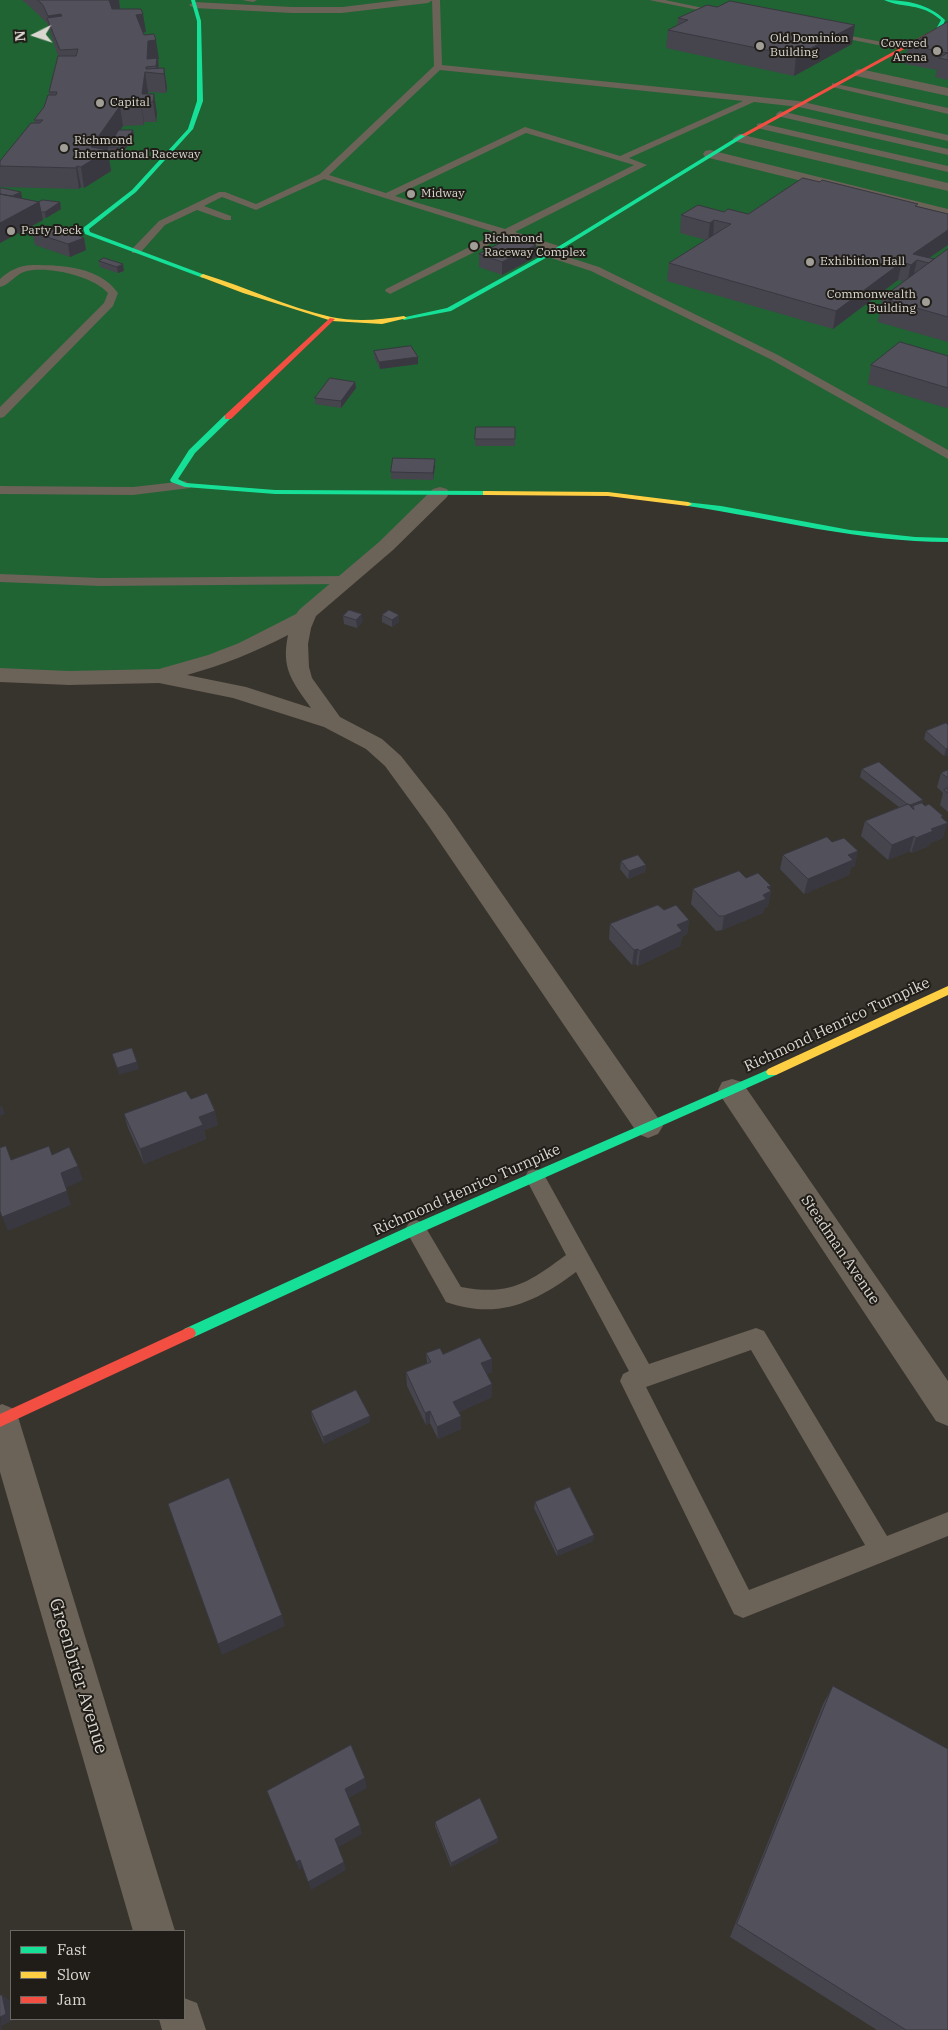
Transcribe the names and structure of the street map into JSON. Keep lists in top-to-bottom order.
{
  "streets": {
    "street": ["Richmond Henrico Turnpike", "Steadman Avenue", "Greenbrier Avenue"]
  },
  "crossings": [
    ["Richmond Henrico Turnpike", "Steadman Avenue"],
    ["Richmond Henrico Turnpike", "Greenbrier Avenue"]
  ],
  "places": [
    "Old Dominion Building",
    "Covered Arena",
    "Capital",
    "Richmond International Raceway",
    "Midway",
    "Party Deck",
    "Richmond Raceway Complex",
    "Exhibition Hall",
    "Commonwealth Building"
  ],
  "legend": ["Fast", "Slow", "Jam"],
  "north": "left"
}
